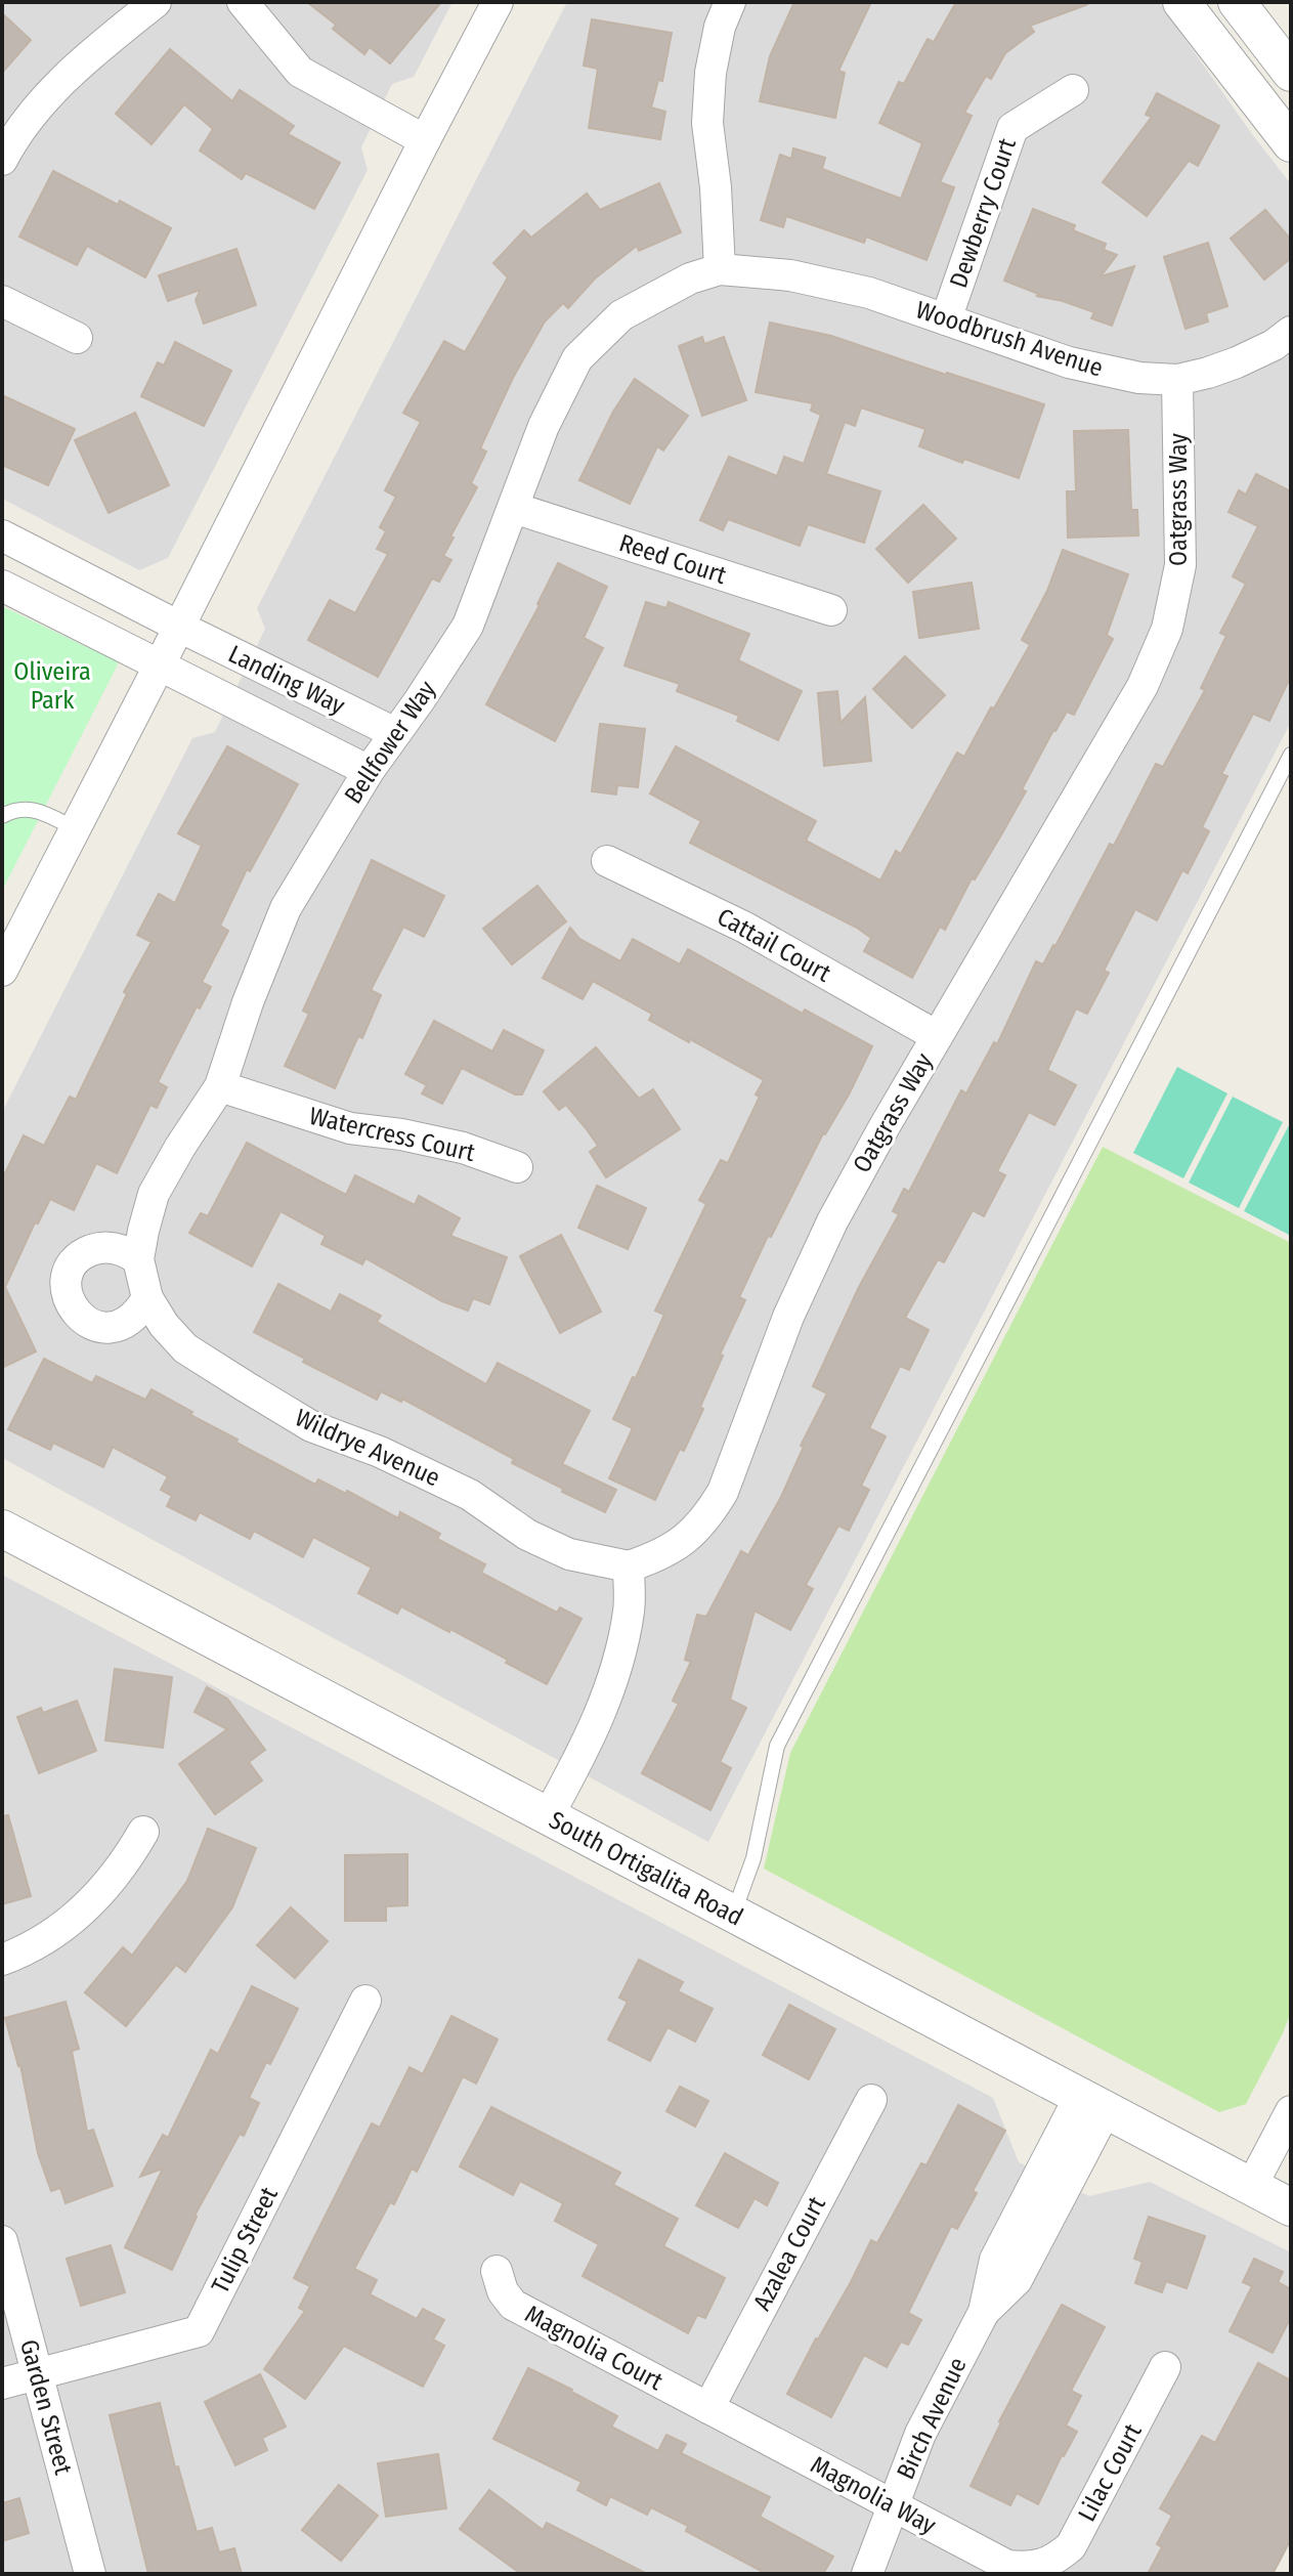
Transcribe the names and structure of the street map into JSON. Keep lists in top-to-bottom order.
{
  "streets": {
    "street": [
      "Dewberry Court",
      "Woodbrush Avenue",
      "Oatgrass Way",
      "Reed Court",
      "Landing Way",
      "Bellfower Way",
      "Cattail Court",
      "Watercress Court",
      "Wildrye Avenue",
      "South Ortigalita Road",
      "Tulip Street",
      "Azalea Court",
      "Magnolia Court",
      "Garden Street",
      "Birch Avenue",
      "Lilac Court",
      "Magnolia Way"
    ]
  },
  "crossings": [
    ["Dewberry Court", "Woodbrush Avenue"],
    ["Woodbrush Avenue", "Oatgrass Way"],
    ["Woodbrush Avenue", "Bellfower Way"],
    ["Oatgrass Way", "Cattail Court"],
    ["Oatgrass Way", "Wildrye Avenue"],
    ["Reed Court", "Bellfower Way"],
    ["Landing Way", "Bellfower Way"],
    ["Bellfower Way", "Watercress Court"],
    ["Bellfower Way", "Wildrye Avenue"],
    ["South Ortigalita Road", "Birch Avenue"],
    ["Tulip Street", "Garden Street"],
    ["Azalea Court", "Magnolia Court"],
    ["Azalea Court", "Magnolia Way"],
    ["Magnolia Court", "Magnolia Way"],
    ["Birch Avenue", "Magnolia Way"],
    ["Lilac Court", "Magnolia Way"]
  ],
  "parks": ["Oliveira Park"]
}
